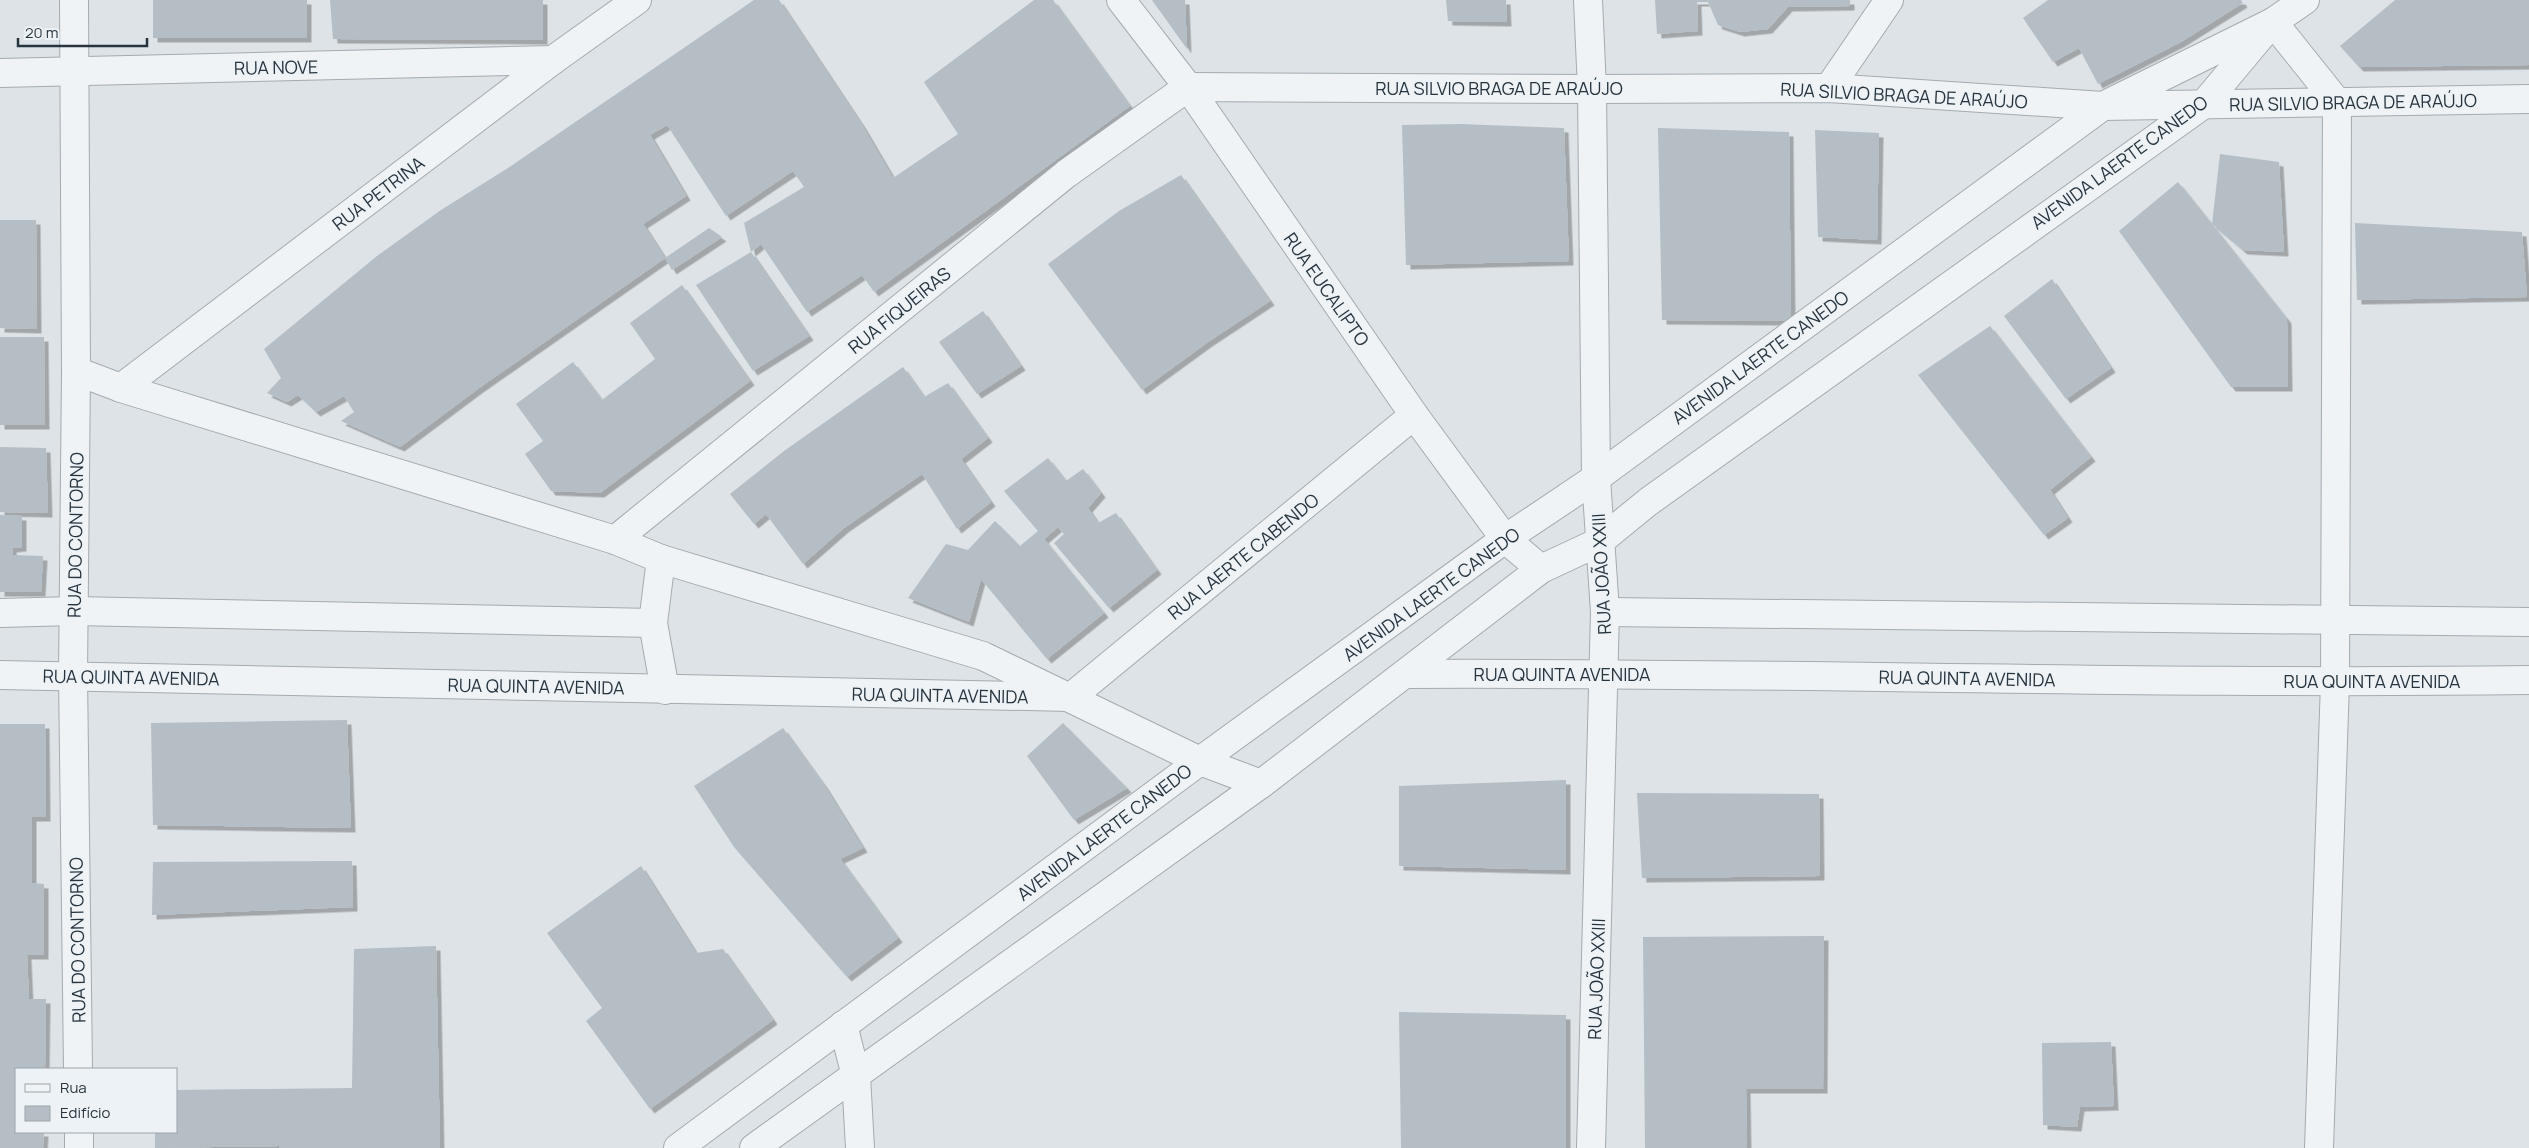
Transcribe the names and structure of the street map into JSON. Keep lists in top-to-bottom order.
{
  "streets": {
    "street": [
      "RUA NOVE",
      "RUA SILVIO BRAGA DE ARAÚJO",
      "AVENIDA LAERTE CANEDO",
      "RUA PETRINA",
      "RUA EUCALIPTO",
      "RUA FIQUEIRAS",
      "RUA DO CONTORNO",
      "RUA LAERTE CABENDO",
      "RUA JOÃO XXIII",
      "RUA QUINTA AVENIDA"
    ]
  },
  "crossings": [
    ["RUA NOVE", "RUA PETRINA"],
    ["RUA NOVE", "RUA DO CONTORNO"],
    ["RUA SILVIO BRAGA DE ARAÚJO", "AVENIDA LAERTE CANEDO"],
    ["RUA SILVIO BRAGA DE ARAÚJO", "RUA EUCALIPTO"],
    ["RUA SILVIO BRAGA DE ARAÚJO", "RUA FIQUEIRAS"],
    ["RUA SILVIO BRAGA DE ARAÚJO", "RUA JOÃO XXIII"],
    ["AVENIDA LAERTE CANEDO", "RUA EUCALIPTO"],
    ["AVENIDA LAERTE CANEDO", "RUA JOÃO XXIII"],
    ["AVENIDA LAERTE CANEDO", "RUA QUINTA AVENIDA"],
    ["RUA EUCALIPTO", "RUA FIQUEIRAS"],
    ["RUA EUCALIPTO", "RUA LAERTE CABENDO"],
    ["RUA DO CONTORNO", "RUA QUINTA AVENIDA"],
    ["RUA LAERTE CABENDO", "RUA QUINTA AVENIDA"],
    ["RUA JOÃO XXIII", "RUA QUINTA AVENIDA"]
  ],
  "legend": ["Rua", "Edifício"],
  "scale_bar": "20 m"
}
